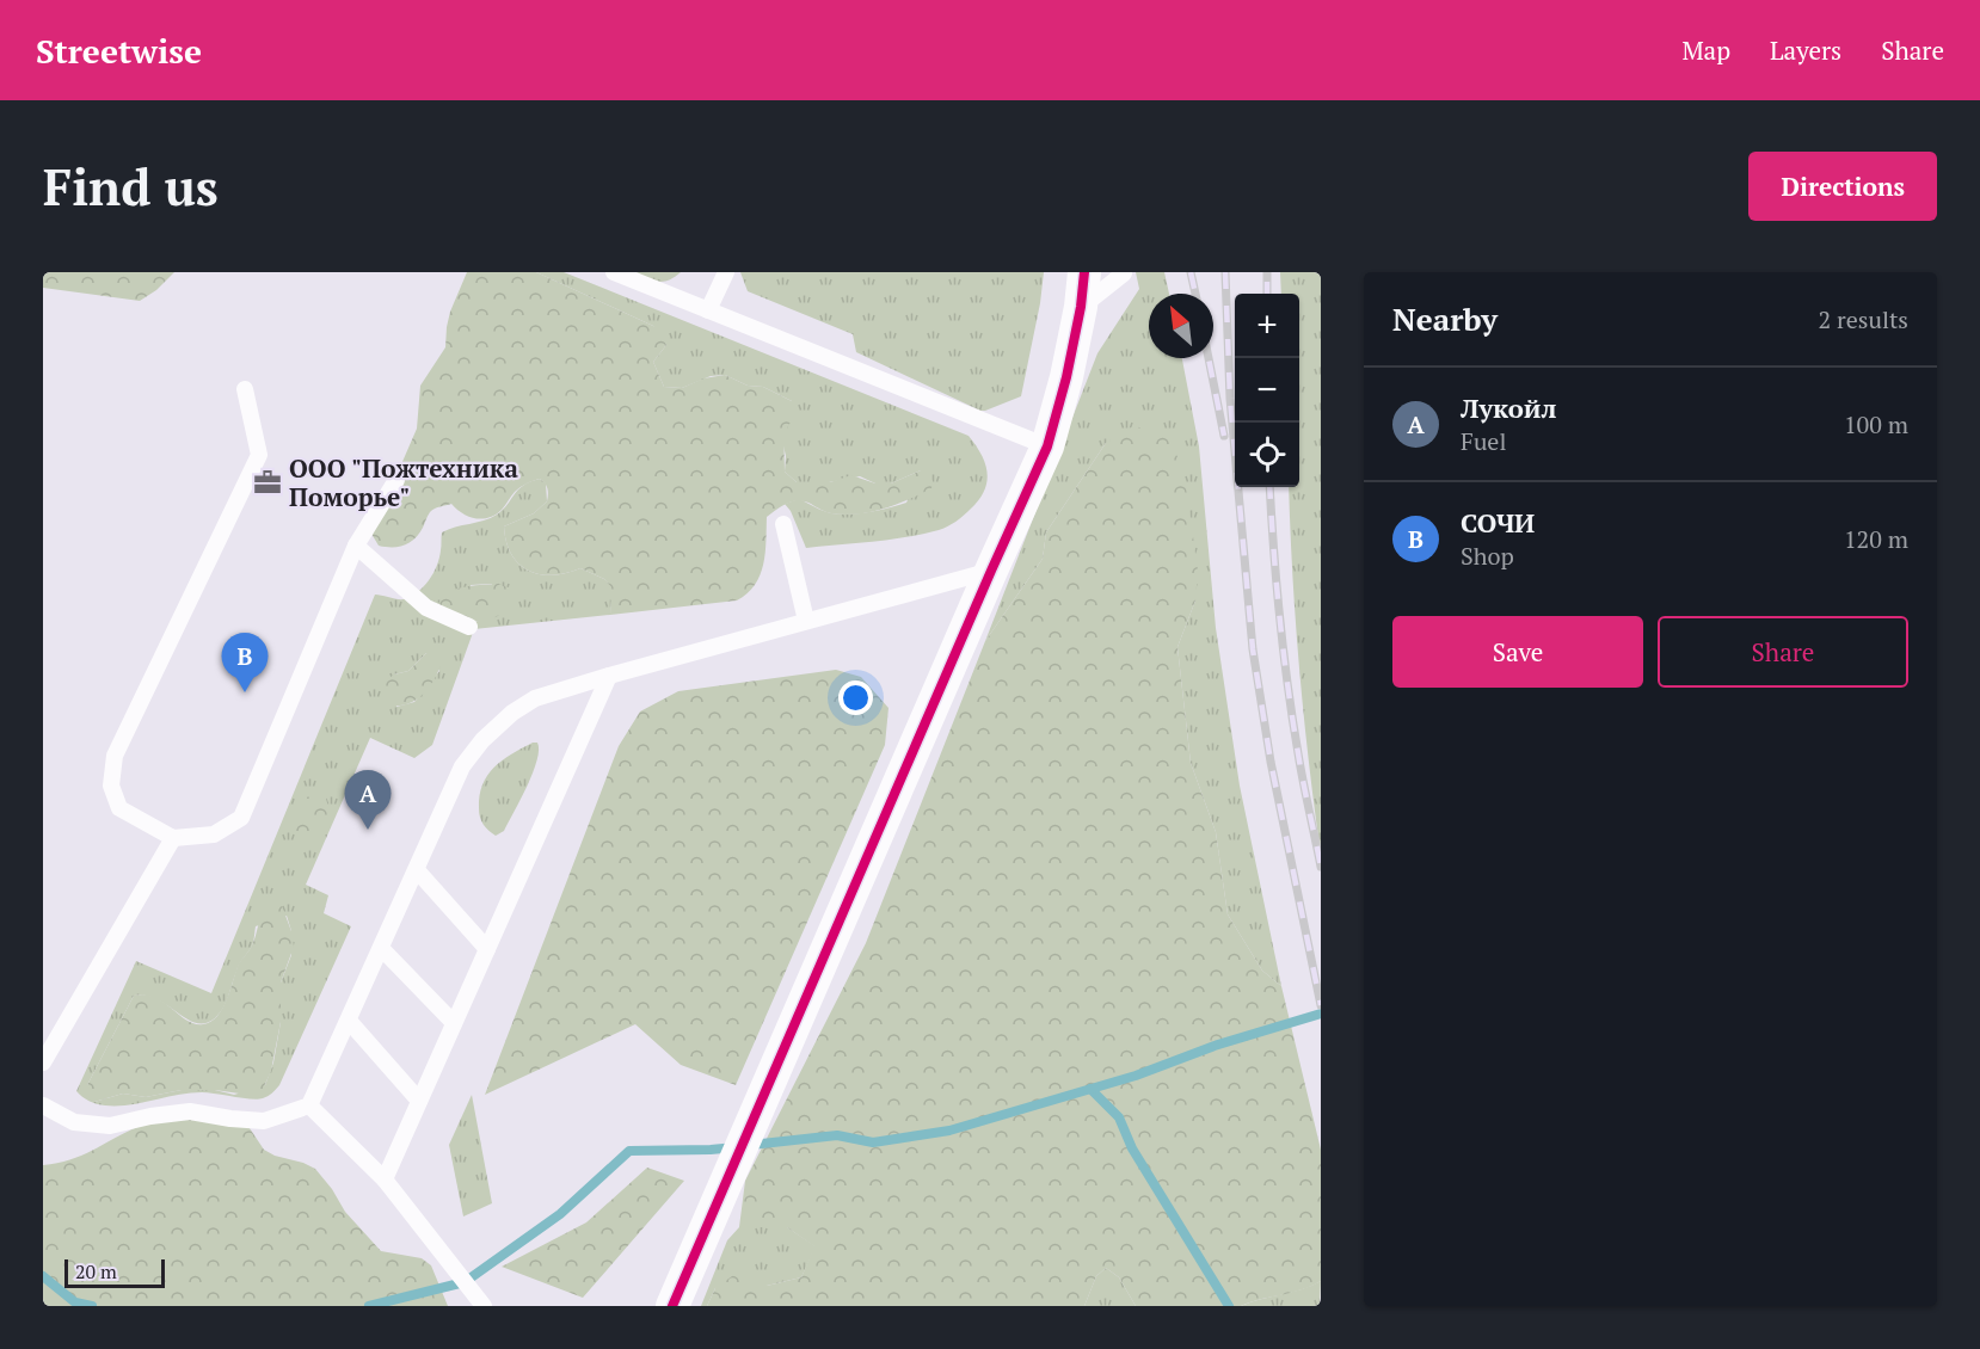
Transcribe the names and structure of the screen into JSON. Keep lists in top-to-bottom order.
{
  "places": {
    "office": ["ООО \"Пожтехника Поморье\""]
  },
  "scale_bar": "20 m",
  "north": "top left",
  "page": {
    "header": "Streetwise",
    "nav": ["Map", "Layers", "Share"],
    "buttons": [
      "Directions",
      ["Save", "Share"]
    ],
    "title": "Find us",
    "heading": ["Nearby", "2 results"],
    "map_buttons": ["+", "−"],
    "list": [
      {
        "mark": "A",
        "name": "Лукойл",
        "note": "Fuel",
        "value": "100 m"
      },
      {
        "mark": "B",
        "name": "СОЧИ",
        "note": "Shop",
        "value": "120 m"
      }
    ],
    "pins": ["B", "A"],
    "scale": "20 m"
  }
}
